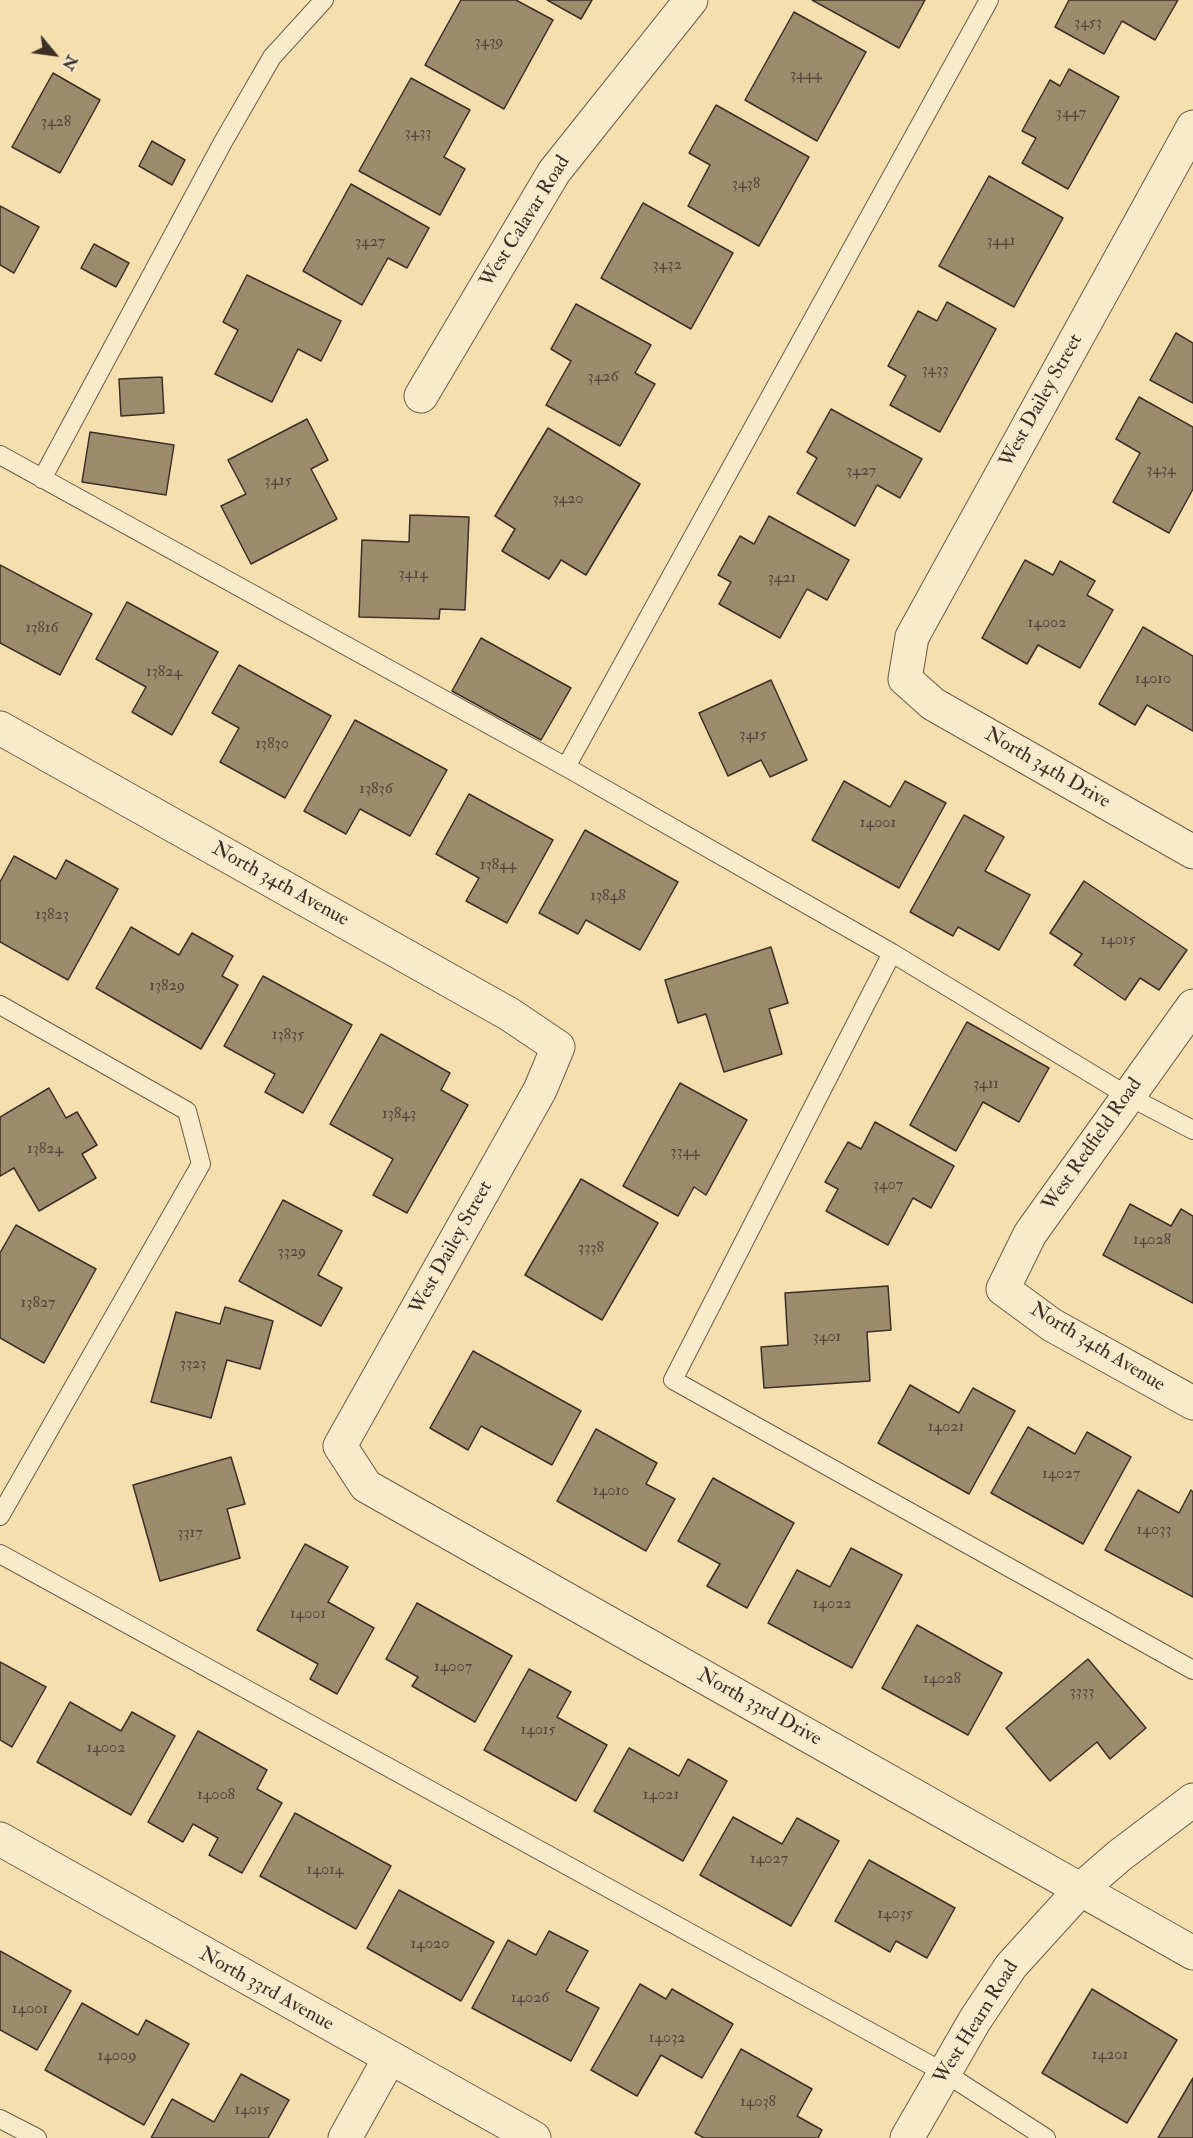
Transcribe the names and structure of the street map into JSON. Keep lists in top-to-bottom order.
{
  "streets": {
    "street": [
      "West Calavar Road",
      "West Dailey Street",
      "North 34th Drive",
      "North 34th Avenue",
      "West Redfield Road",
      "North 33rd Drive",
      "North 33rd Avenue",
      "West Hearn Road"
    ]
  },
  "crossings": [
    ["West Dailey Street", "North 34th Drive"],
    ["West Dailey Street", "North 34th Avenue"],
    ["West Dailey Street", "North 33rd Drive"],
    ["North 34th Avenue", "West Redfield Road"],
    ["North 33rd Drive", "West Hearn Road"]
  ],
  "house_numbers": [
    "3453",
    "3439",
    "3444",
    "3447",
    "3428",
    "3433",
    "3438",
    "3441",
    "3427",
    "3432",
    "3433",
    "3426",
    "3434",
    "3427",
    "3415",
    "3420",
    "3414",
    "3421",
    "14002",
    "13816",
    "13824",
    "14010",
    "3415",
    "13830",
    "13836",
    "14001",
    "13844",
    "13848",
    "13823",
    "14015",
    "13829",
    "13835",
    "3411",
    "13843",
    "13824",
    "3344",
    "3407",
    "14028",
    "3338",
    "3329",
    "13827",
    "3401",
    "3323",
    "14021",
    "14027",
    "14010",
    "14033",
    "3317",
    "14022",
    "14001",
    "14007",
    "14028",
    "3333",
    "14015",
    "14002",
    "14008",
    "14021",
    "14027",
    "14014",
    "14035",
    "14020",
    "14026",
    "14001",
    "14032",
    "14201",
    "14009",
    "14038",
    "14015"
  ],
  "north": "bottom right"
}
